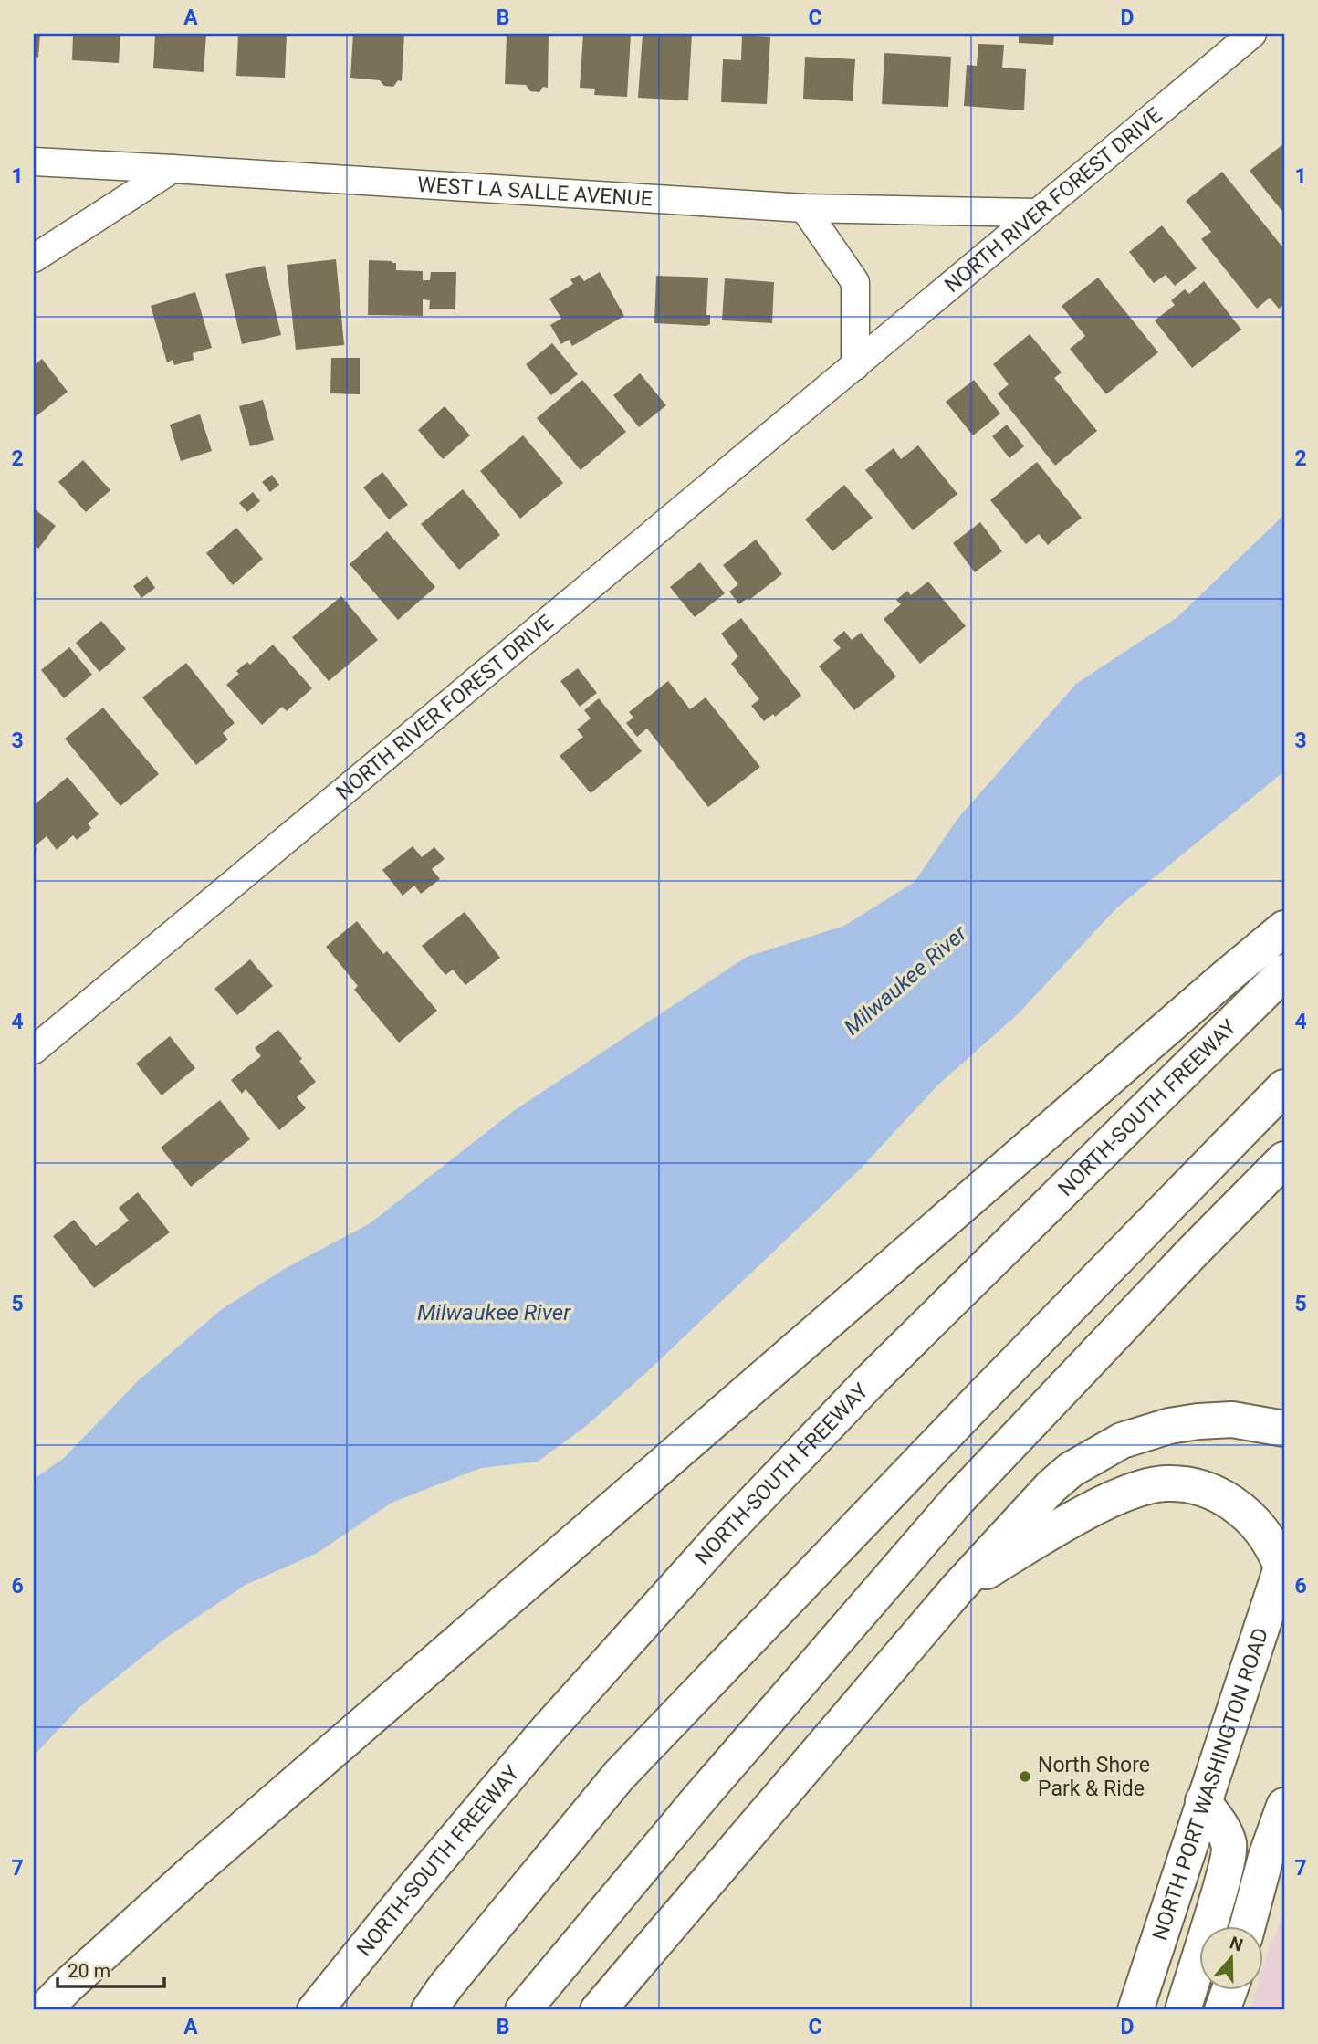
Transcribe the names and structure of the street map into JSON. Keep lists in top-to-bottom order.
{
  "streets": {
    "main road": ["NORTH-SOUTH FREEWAY", "NORTH PORT WASHINGTON ROAD"],
    "street": ["WEST LA SALLE AVENUE", "NORTH RIVER FOREST DRIVE"]
  },
  "crossings": [
    ["WEST LA SALLE AVENUE", "NORTH RIVER FOREST DRIVE"]
  ],
  "water": ["Milwaukee River"],
  "places": ["North Shore Park & Ride"],
  "scale_bar": "20 m",
  "north": "top",
  "grid": {
    "columns": [
      "A",
      "B",
      "C",
      "D"
    ],
    "rows": [
      "1",
      "2",
      "3",
      "4",
      "5",
      "6",
      "7"
    ]
  }
}
